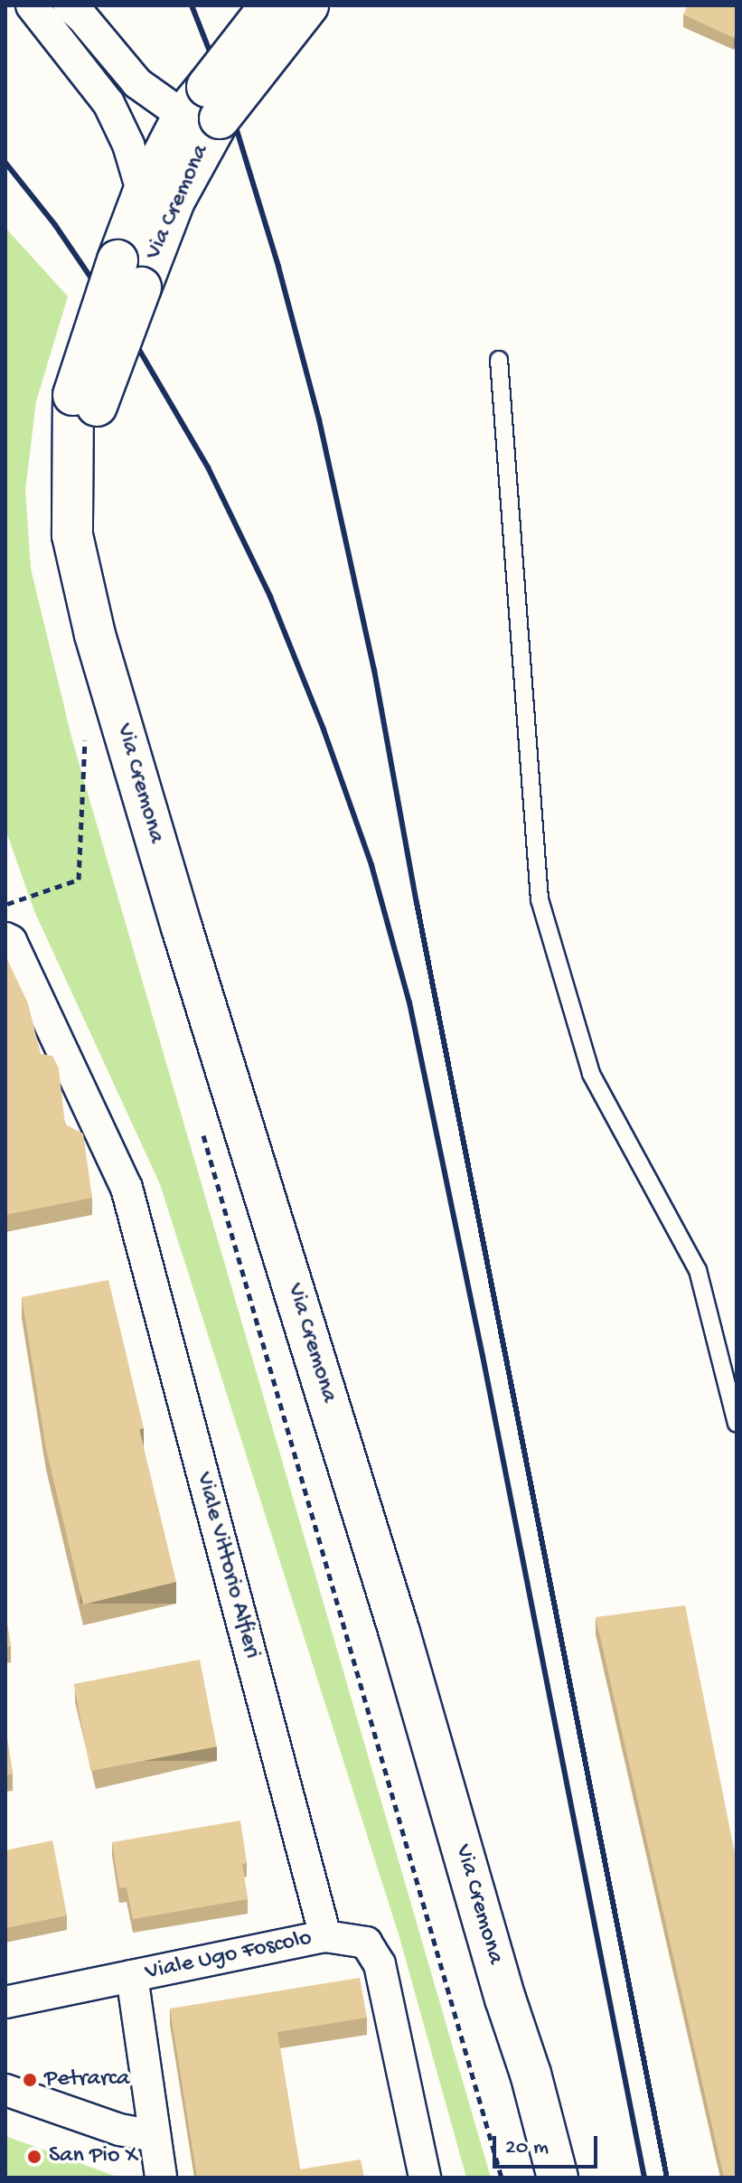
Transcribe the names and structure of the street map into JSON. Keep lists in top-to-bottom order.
{
  "streets": {
    "main road": ["Via Cremona"],
    "street": ["Viale Vittorio Alfieri", "Viale Ugo Foscolo"]
  },
  "crossings": [
    ["Viale Vittorio Alfieri", "Viale Ugo Foscolo"]
  ],
  "places": ["Petrarca", "San Pio X"],
  "scale_bar": "20 m"
}
